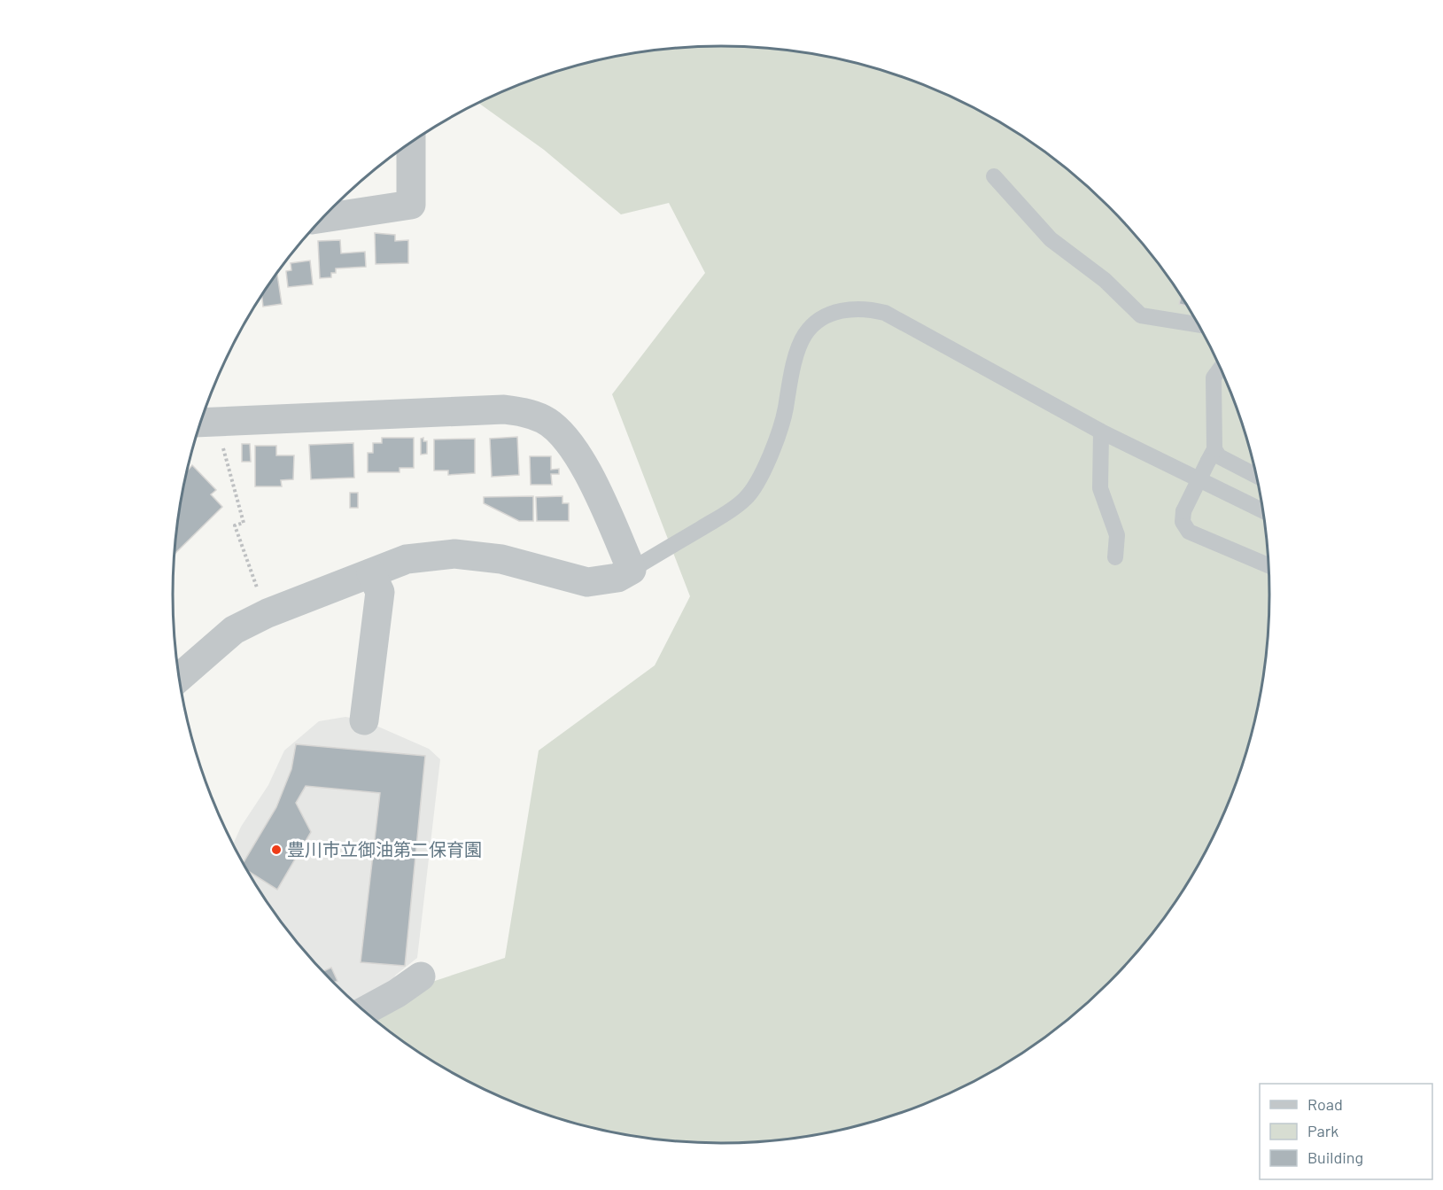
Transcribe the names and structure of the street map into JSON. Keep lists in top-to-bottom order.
{
  "places": ["豊川市立御油第二保育園"],
  "legend": ["Road", "Park", "Building"]
}
